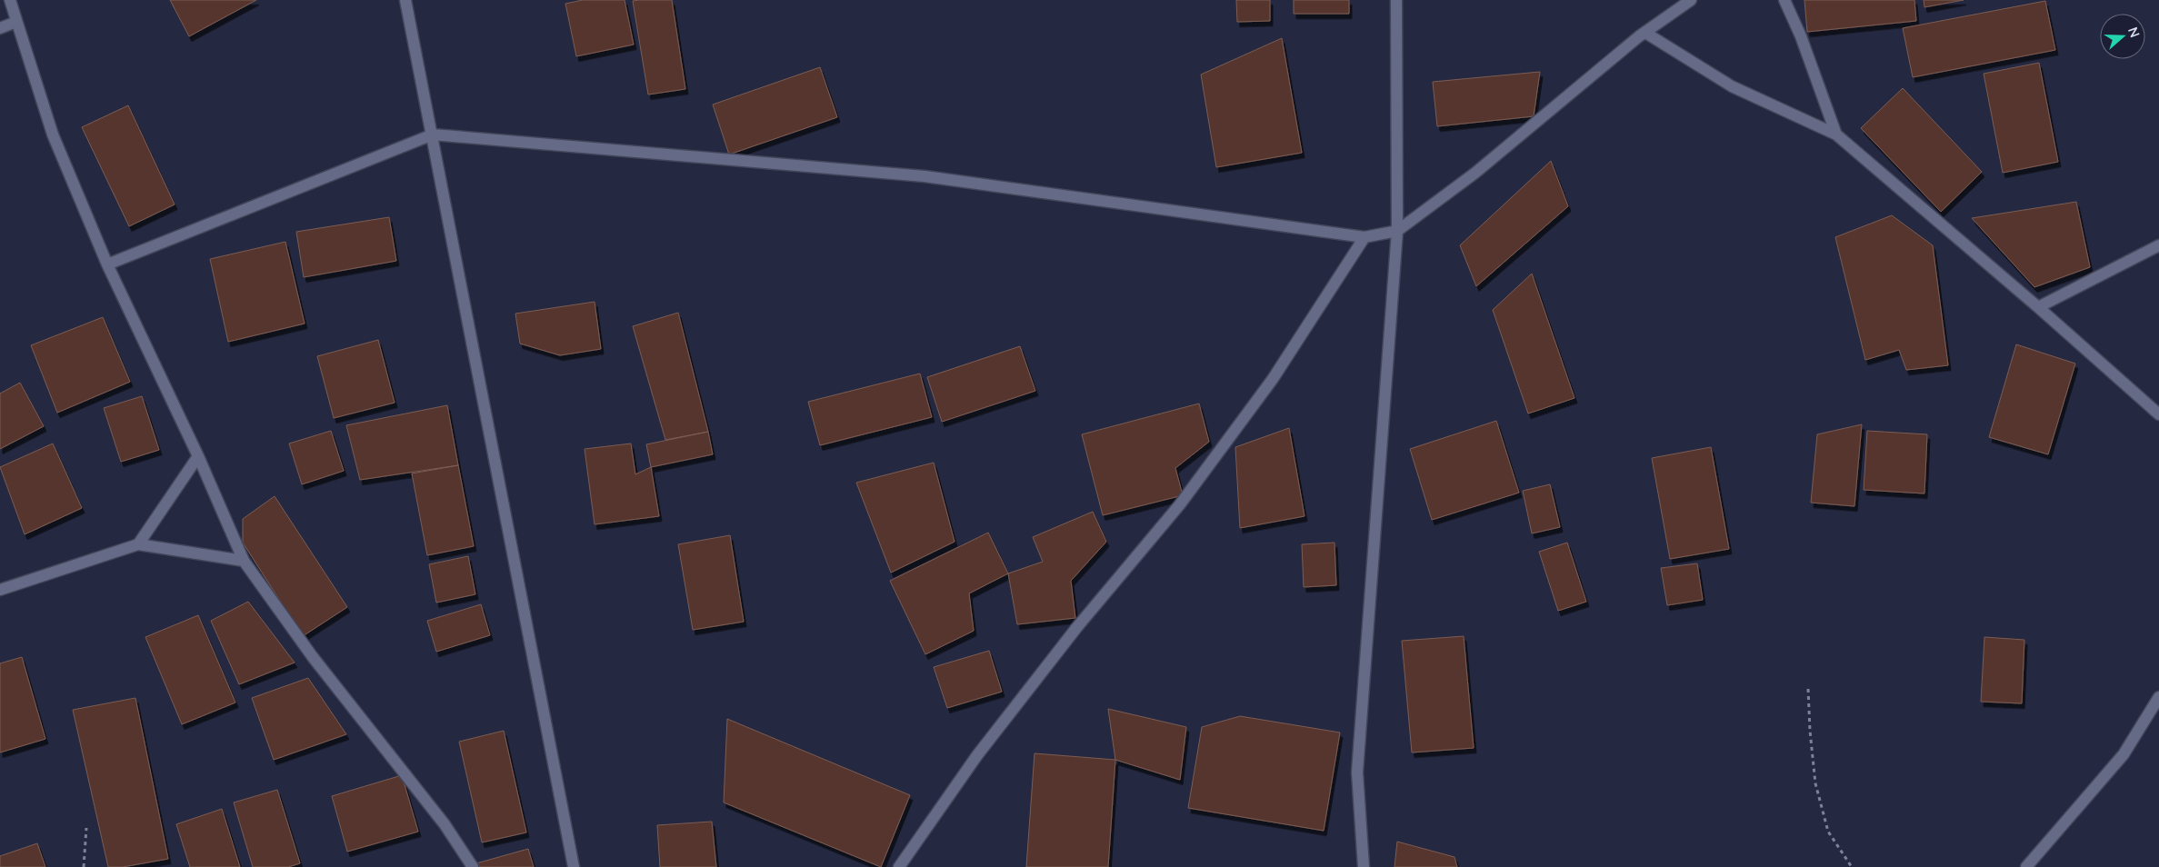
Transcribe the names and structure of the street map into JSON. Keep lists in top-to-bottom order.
{
  "north": "right"
}
